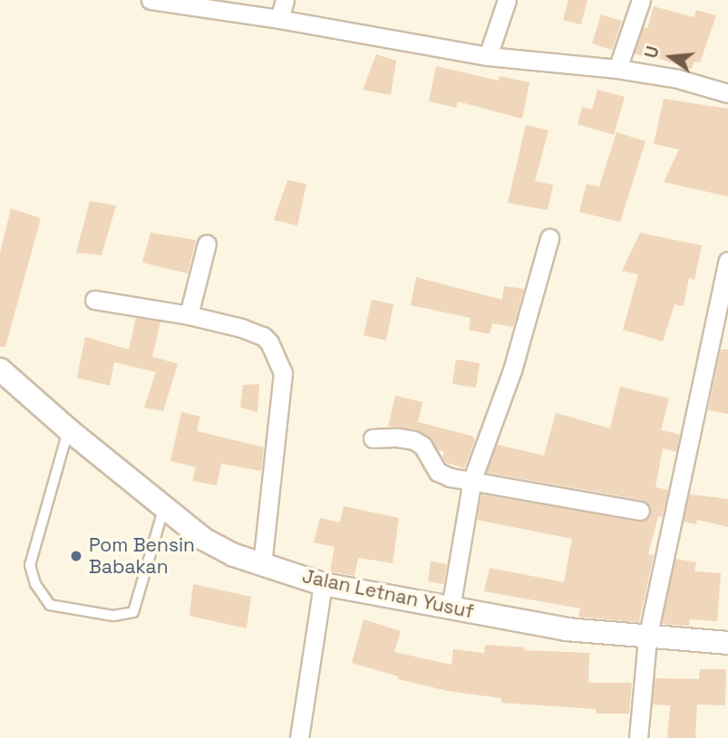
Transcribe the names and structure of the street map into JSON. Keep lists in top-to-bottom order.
{
  "streets": {
    "street": ["Jalan Letnan Yusuf"]
  },
  "places": ["Pom Bensin Babakan"],
  "north": "left"
}
